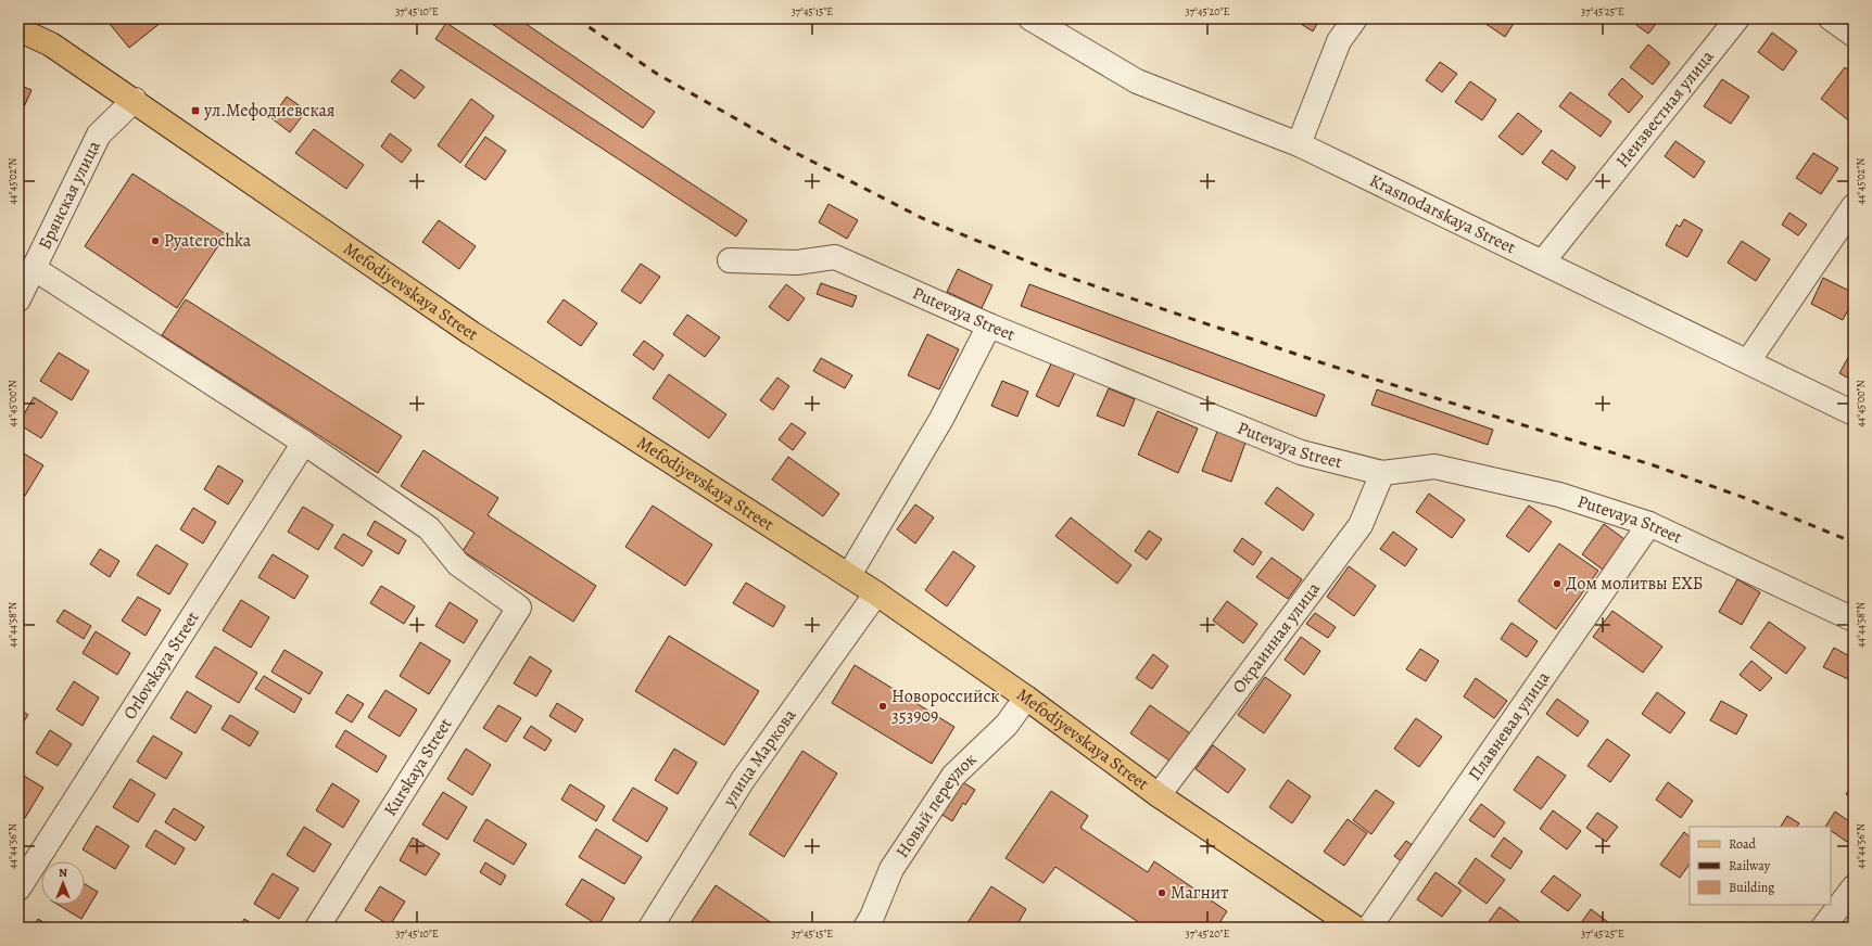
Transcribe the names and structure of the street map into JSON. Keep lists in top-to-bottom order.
{
  "streets": {
    "main road": ["Mefodiyevskaya Street"],
    "street": [
      "Неизвестная улица",
      "Брянская улица",
      "Krasnodarskaya Street",
      "Putevaya Street",
      "Окраинная улица",
      "Orlovskaya Street",
      "Плавневая улица",
      "улица Маркова",
      "Kurskaya Street",
      "Новый переулок"
    ]
  },
  "crossings": [
    ["Неизвестная улица", "Krasnodarskaya Street"],
    ["Брянская улица", "Mefodiyevskaya Street"],
    ["Mefodiyevskaya Street", "Окраинная улица"],
    ["Mefodiyevskaya Street", "улица Маркова"],
    ["Mefodiyevskaya Street", "Новый переулок"],
    ["Putevaya Street", "Окраинная улица"],
    ["Putevaya Street", "Плавневая улица"],
    ["Orlovskaya Street", "Kurskaya Street"]
  ],
  "places": {
    "transit": ["ул.Мефодиевская"],
    "other": [
      "Pyaterochka",
      "Дом молитвы ЕХБ",
      "Новороссийск 353909",
      "Магнит"
    ]
  },
  "legend": ["Road", "Railway", "Building"],
  "north": "top",
  "coordinates": [
    "37°45'10\"E",
    "37°45'15\"E",
    "37°45'20\"E",
    "37°45'25\"E",
    "44°45'02\"N",
    "44°45'00\"N",
    "44°44'58\"N",
    "44°44'56\"N"
  ]
}
